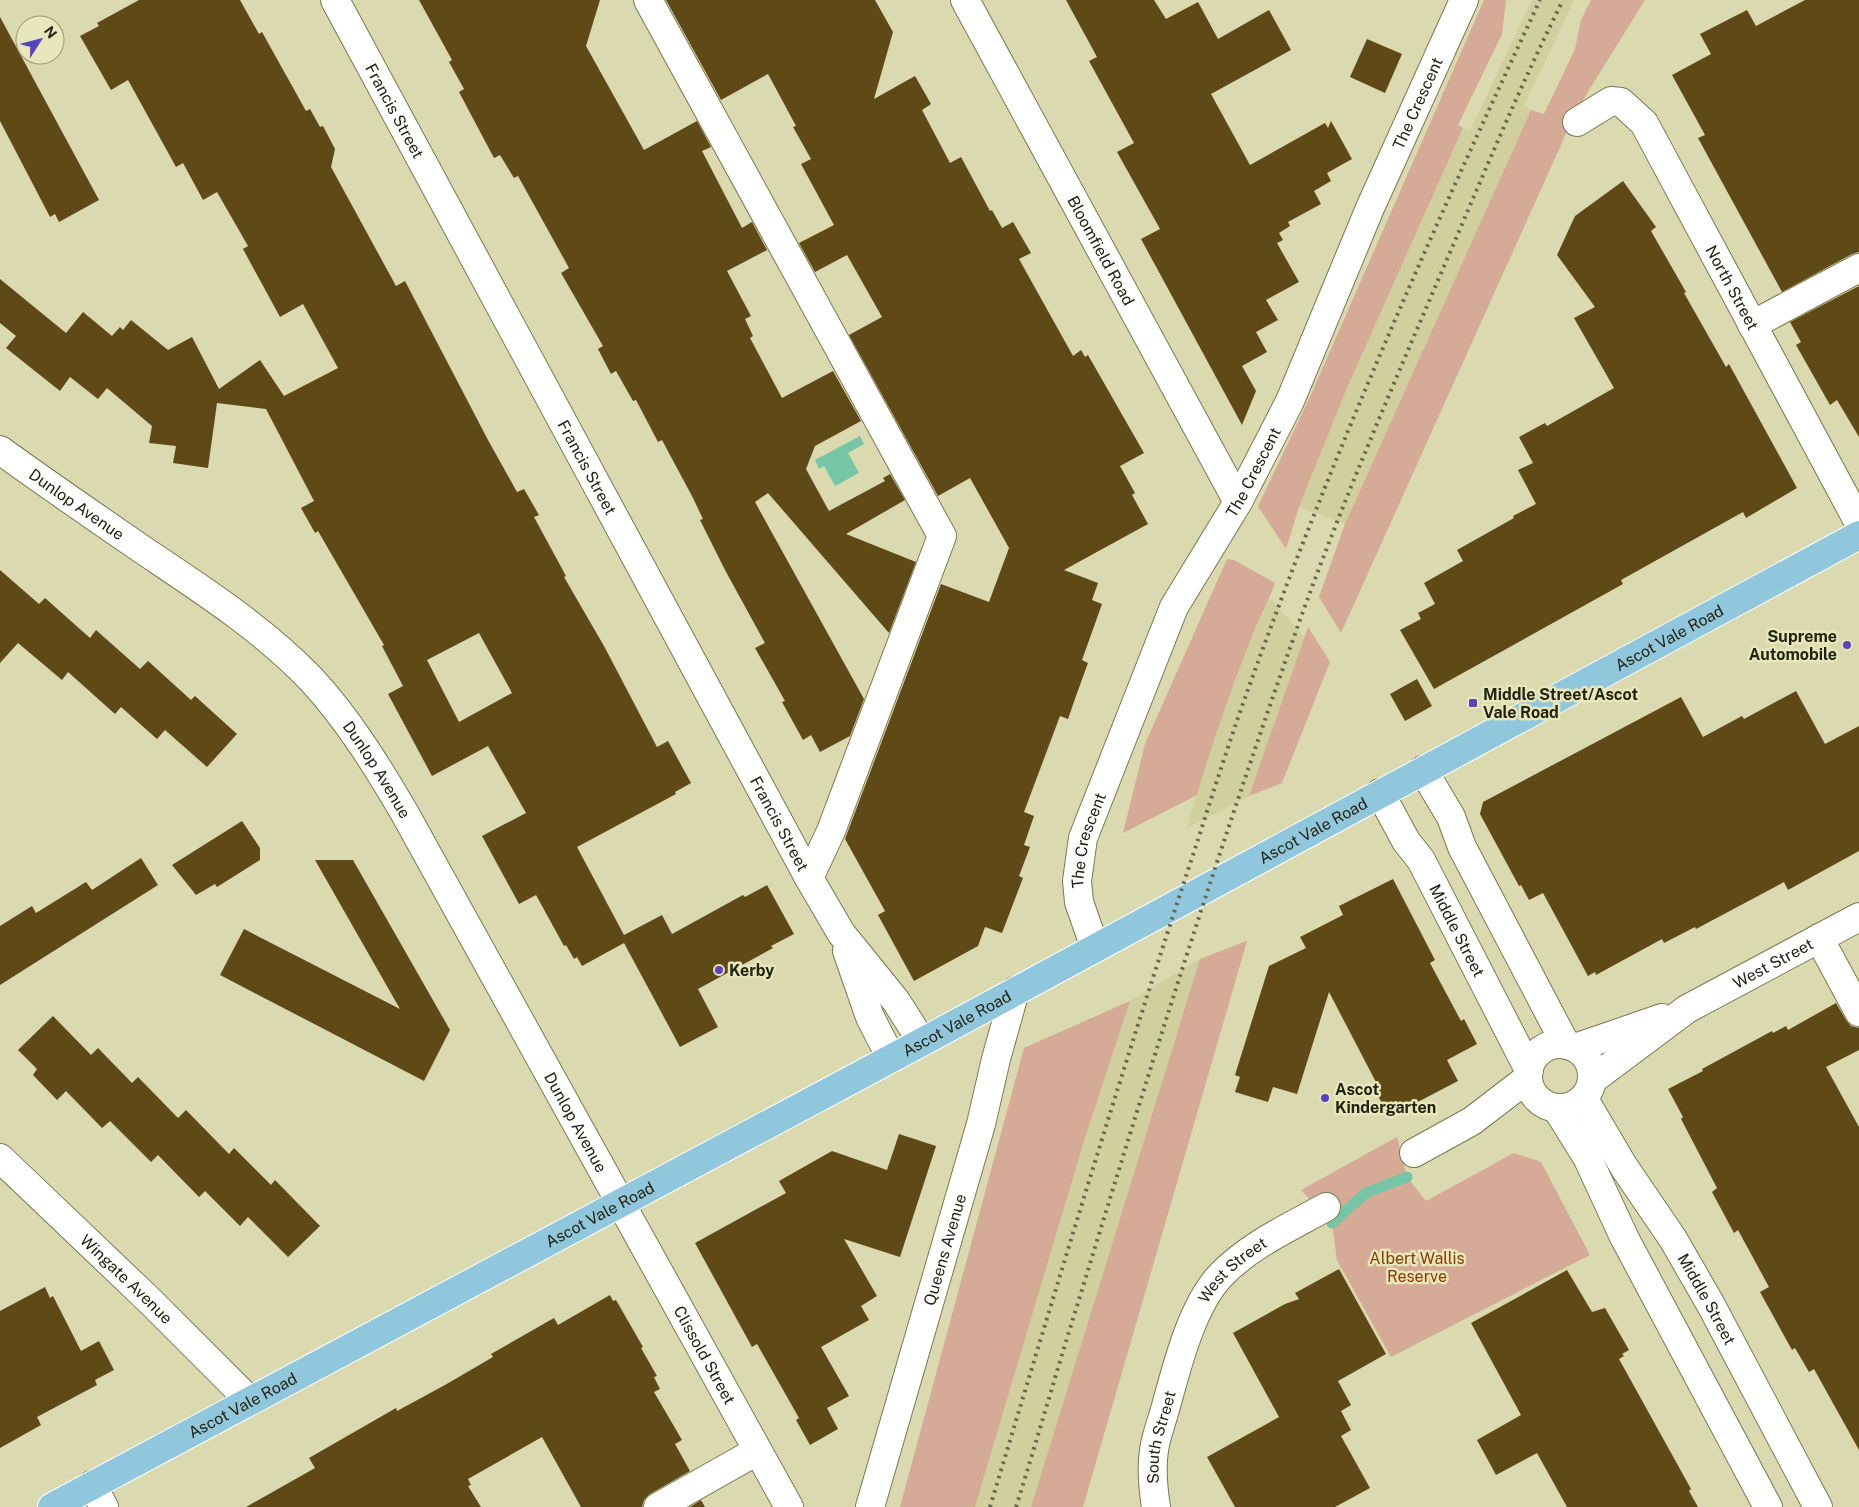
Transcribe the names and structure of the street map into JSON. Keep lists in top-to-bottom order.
{
  "streets": {
    "main road": ["Ascot Vale Road"],
    "street": [
      "The Crescent",
      "Francis Street",
      "Bloomfield Road",
      "North Street",
      "Dunlop Avenue",
      "Middle Street",
      "West Street",
      "Queens Avenue",
      "Wingate Avenue",
      "Clissold Street",
      "South Street"
    ]
  },
  "crossings": [
    ["The Crescent", "Bloomfield Road"],
    ["The Crescent", "Ascot Vale Road"],
    ["Francis Street", "Ascot Vale Road"],
    ["Dunlop Avenue", "Ascot Vale Road"],
    ["Dunlop Avenue", "Clissold Street"],
    ["Ascot Vale Road", "Middle Street"],
    ["Ascot Vale Road", "Queens Avenue"],
    ["Ascot Vale Road", "Wingate Avenue"],
    ["Ascot Vale Road", "Clissold Street"],
    ["Middle Street", "West Street"],
    ["West Street", "South Street"]
  ],
  "parks": ["Albert Wallis Reserve"],
  "places": {
    "other": ["Supreme Automobile", "Kerby", "Ascot Kindergarten"],
    "transit": ["Middle Street/Ascot Vale Road"]
  },
  "north": "top right"
}
